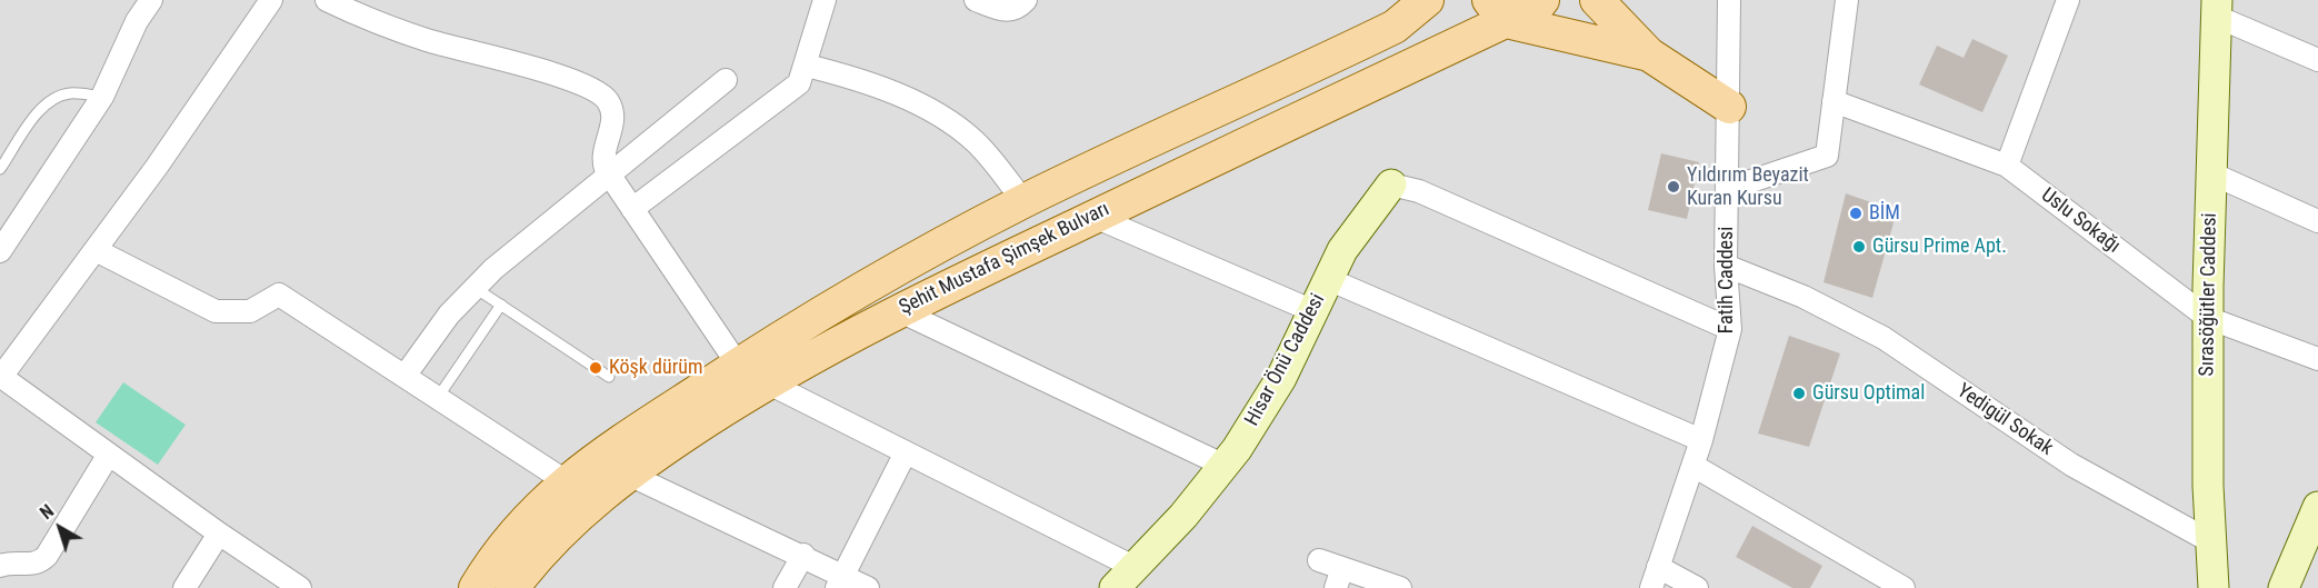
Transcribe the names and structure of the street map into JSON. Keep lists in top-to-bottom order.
{
  "streets": {
    "main road": ["Şehit Mustafa Şimşek Bulvarı"],
    "street": [
      "Uslu Sokağı",
      "Fatih Caddesi",
      "Sırasöğütler Caddesi",
      "Hisar Önü Caddesi",
      "Yedigül Sokak"
    ]
  },
  "crossings": [
    ["Uslu Sokağı", "Sırasöğütler Caddesi"],
    ["Fatih Caddesi", "Yedigül Sokak"],
    ["Sırasöğütler Caddesi", "Yedigül Sokak"]
  ],
  "places": [
    "Yıldırım Beyazit Kuran Kursu",
    "BİM",
    "Gürsu Prime Apt.",
    "Köşk dürüm",
    "Gürsu Optimal"
  ],
  "north": "top left"
}
